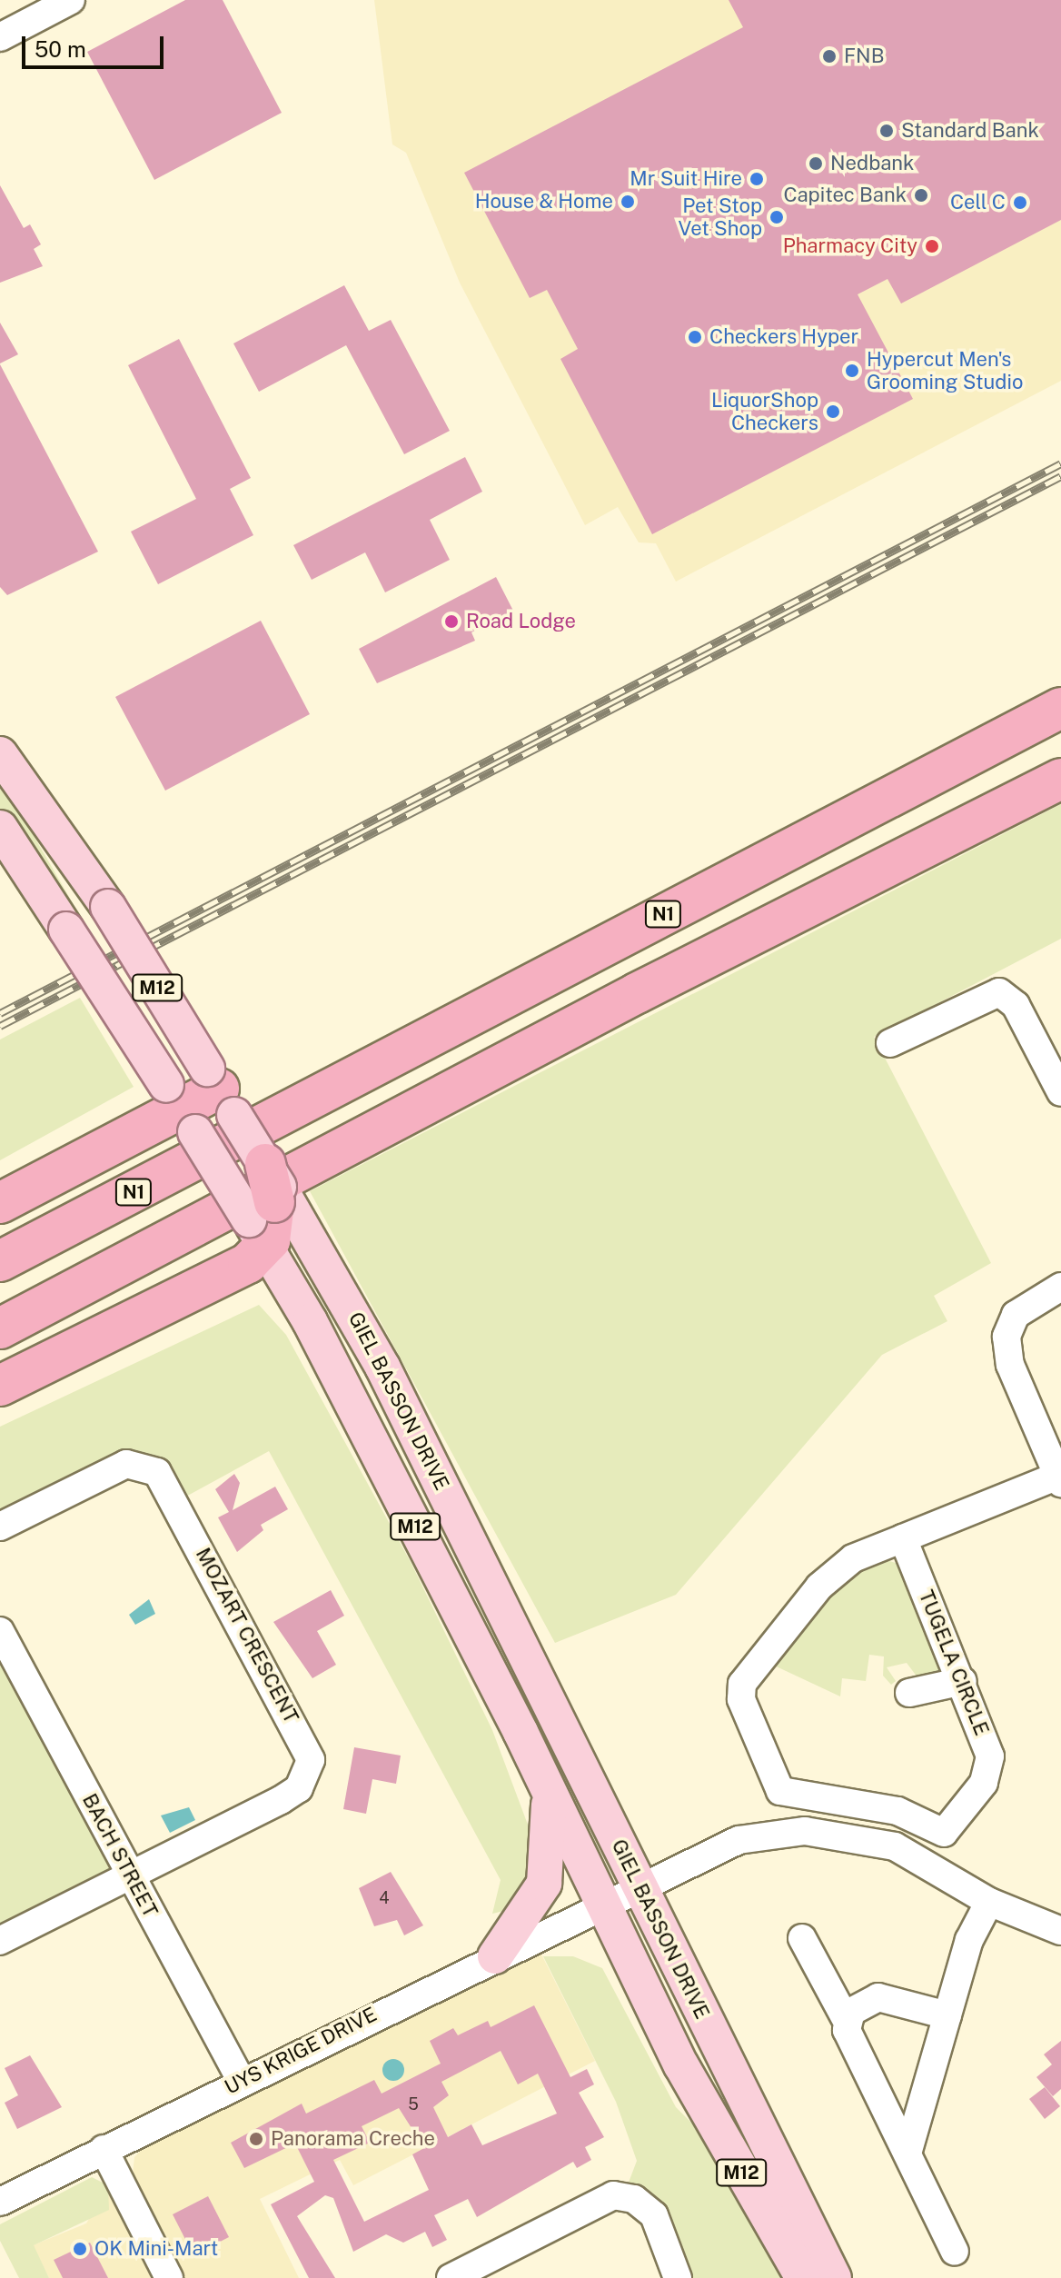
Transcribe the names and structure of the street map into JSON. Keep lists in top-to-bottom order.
{
  "streets": {
    "highway": ["N1"],
    "main road": ["M12", "GIEL BASSON DRIVE"],
    "street": [
      "MOZART CRESCENT",
      "TUGELA CIRCLE",
      "BACH STREET",
      "UYS KRIGE DRIVE"
    ]
  },
  "crossings": [
    ["GIEL BASSON DRIVE", "UYS KRIGE DRIVE"],
    ["MOZART CRESCENT", "BACH STREET"],
    ["BACH STREET", "UYS KRIGE DRIVE"]
  ],
  "places": [
    "FNB",
    "Standard Bank",
    "Nedbank",
    "Mr Suit Hire",
    "Capitec Bank",
    "House & Home",
    "Cell C",
    "Pet Stop Vet Shop",
    "Pharmacy City",
    "Checkers Hyper",
    "Hypercut Men's Grooming Studio",
    "LiquorShop Checkers",
    "Road Lodge",
    "Panorama Creche",
    "OK Mini-Mart"
  ],
  "house_numbers": ["4", "5"],
  "scale_bar": "50 m"
}
